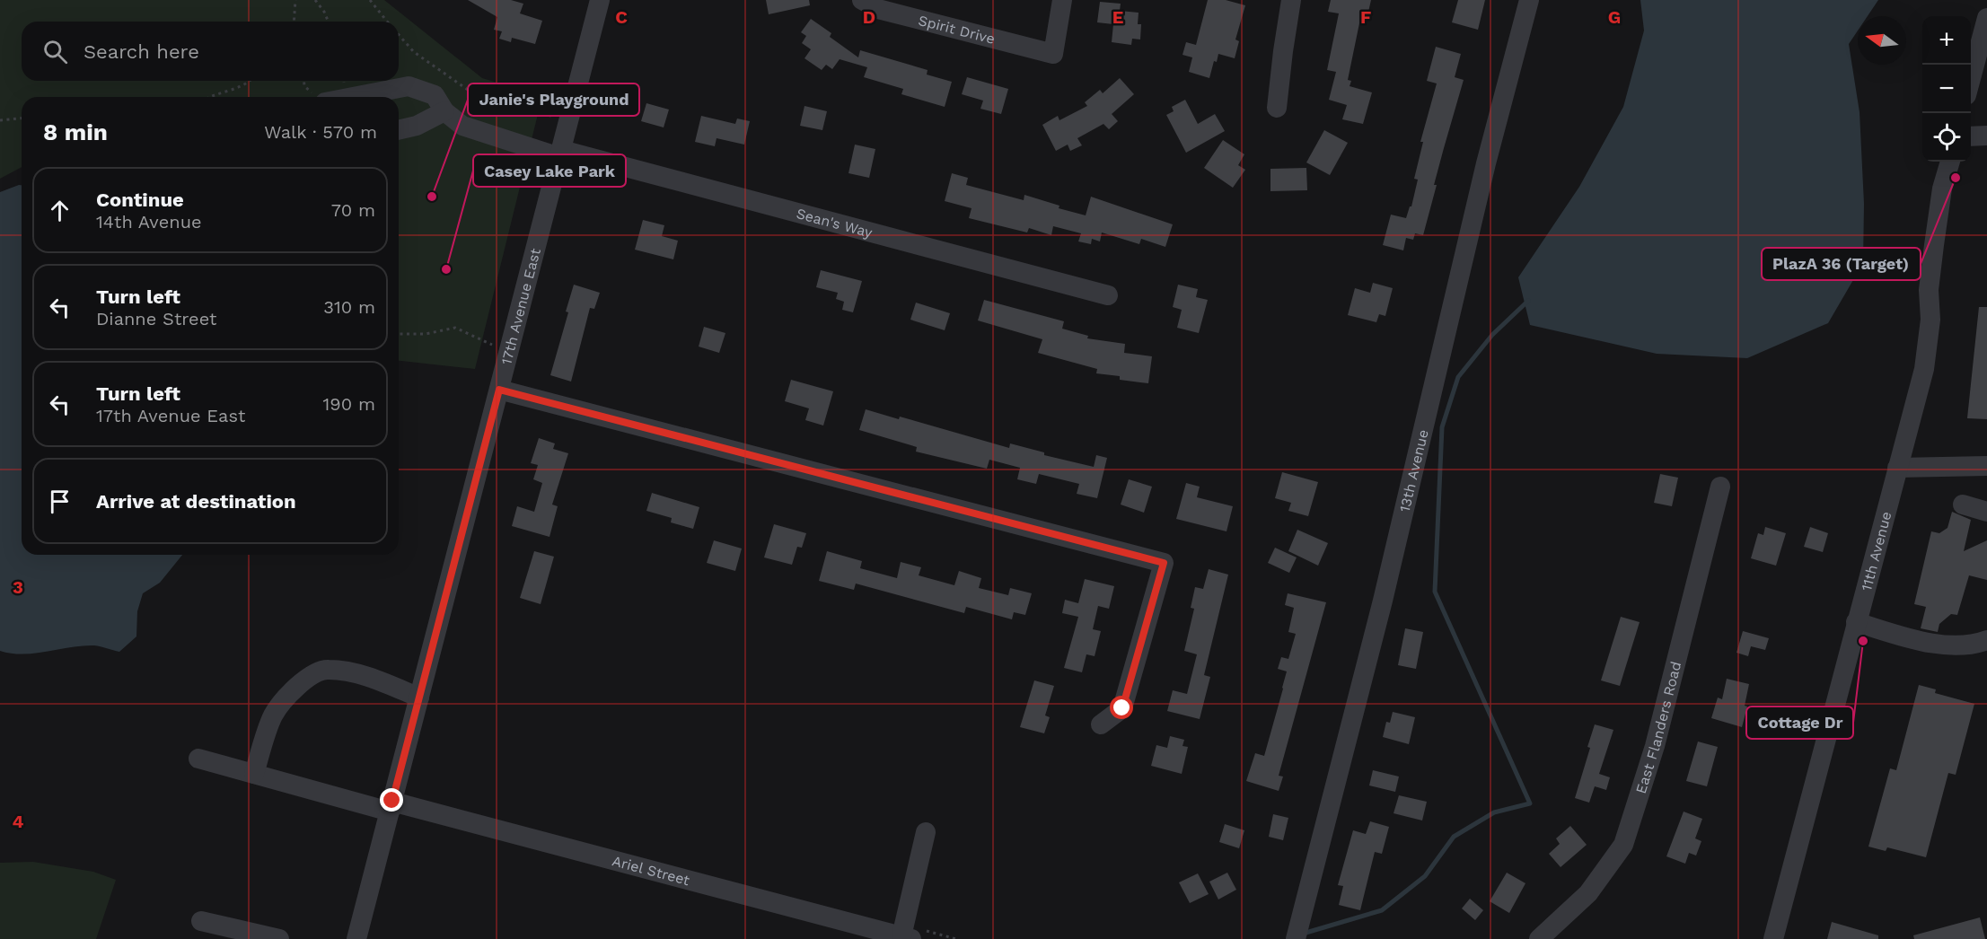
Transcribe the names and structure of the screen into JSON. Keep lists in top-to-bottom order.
{
  "streets": {
    "street": [
      "Spirit Drive",
      "Sean's Way",
      "17th Avenue East",
      "13th Avenue",
      "11th Avenue",
      "East Flanders Road",
      "Ariel Street"
    ]
  },
  "crossings": [
    ["Sean's Way", "17th Avenue East"],
    ["17th Avenue East", "Ariel Street"]
  ],
  "places": [
    "PlazA 36 (Target)",
    "Janie's Playground",
    "Casey Lake Park",
    "Cottage Dr"
  ],
  "north": "left",
  "page": {
    "map_buttons": ["+", "−"],
    "search": "Search here",
    "heading": ["8 min", "Walk · 570 m"],
    "list": [
      ["Continue", "14th Avenue", "70 m"],
      ["Turn left", "Dianne Street", "310 m"],
      ["Turn left", "17th Avenue East", "190 m"],
      "Arrive at destination"
    ]
  },
  "grid": {
    "columns": [
      "C",
      "D",
      "E",
      "F",
      "G"
    ],
    "rows": ["3", "4"]
  }
}
